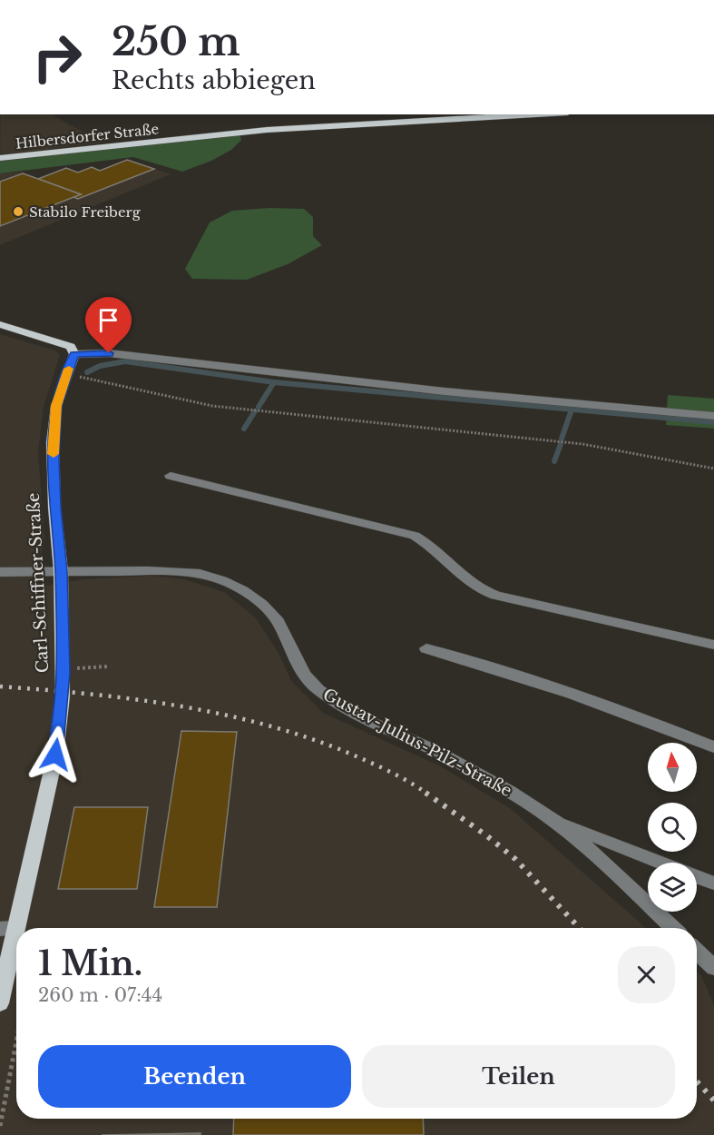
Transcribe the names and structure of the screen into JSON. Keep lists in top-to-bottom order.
{
  "streets": {
    "main road": ["Hilbersdorfer Straße", "Carl-Schiffner-Straße"],
    "street": ["Gustav-Julius-Pilz-Straße"]
  },
  "crossings": [
    ["Carl-Schiffner-Straße", "Gustav-Julius-Pilz-Straße"]
  ],
  "places": ["Stabilo Freiberg"],
  "north": "top",
  "page": {
    "turn": ["250 m", "Rechts abbiegen"],
    "heading": ["1 Min.", "260 m · 07:44"],
    "buttons": ["Beenden", "Teilen"]
  }
}
